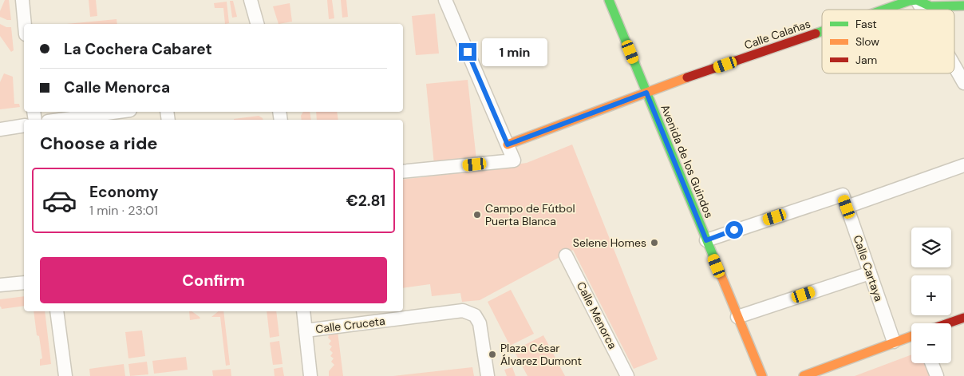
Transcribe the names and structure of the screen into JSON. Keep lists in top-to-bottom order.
{
  "streets": {
    "street": [
      "Calle Calañas",
      "Avenida de los Guindos",
      "Calle Cartaya",
      "Calle Menorca",
      "Calle Cruceta"
    ]
  },
  "crossings": [
    ["Calle Calañas", "Avenida de los Guindos"],
    ["Avenida de los Guindos", "Calle Cartaya"]
  ],
  "places": ["Campo de Fútbol Puerta Blanca", "Selene Homes", "Plaza César Álvarez Dumont"],
  "legend": ["Fast", "Slow", "Jam"],
  "page": {
    "banner": ["La Cochera Cabaret", "Calle Menorca"],
    "bubble": "1 min",
    "heading": "Choose a ride",
    "list": [
      {
        "name": "Economy",
        "note": "1 min · 23:01",
        "value": "€2.81"
      }
    ],
    "map_buttons": ["+", "−"],
    "buttons": "Confirm"
  }
}
